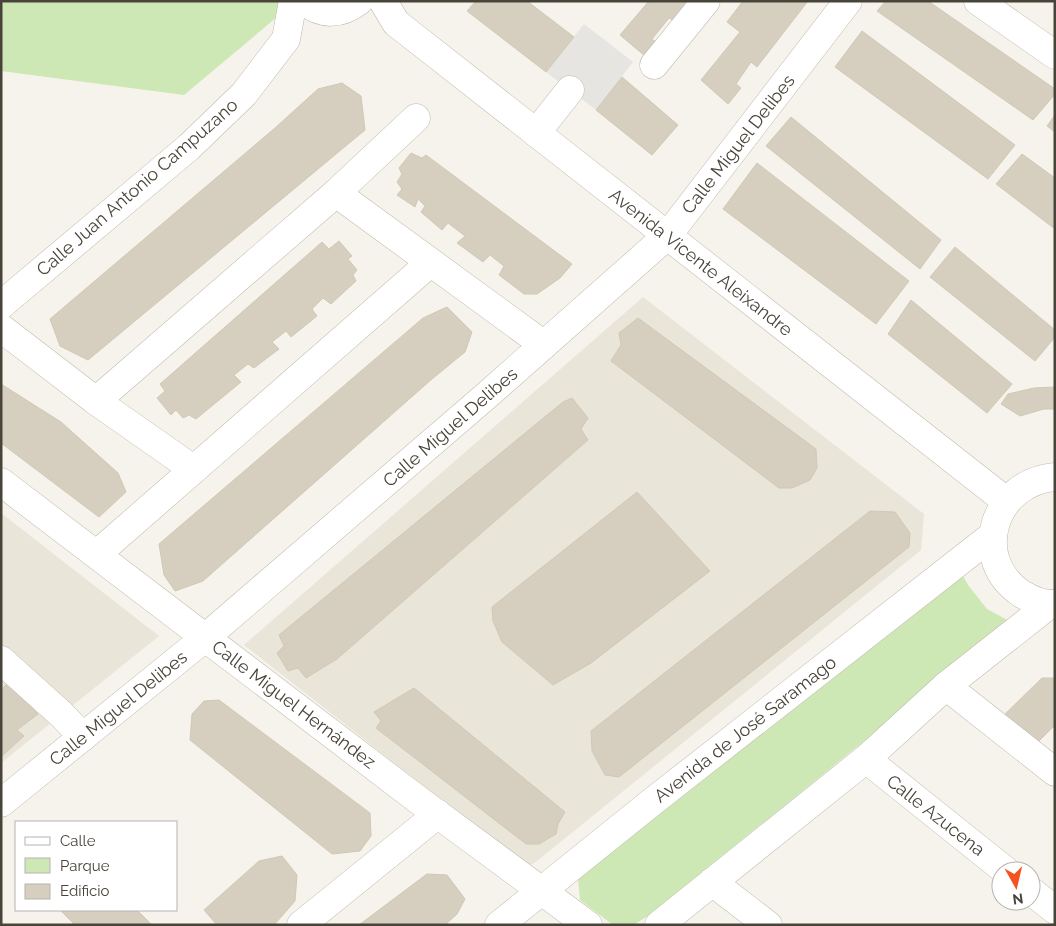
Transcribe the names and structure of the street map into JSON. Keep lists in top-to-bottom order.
{
  "streets": {
    "street": [
      "Calle Miguel Delibes",
      "Calle Juan Antonio Campuzano",
      "Avenida Vicente Aleixandre",
      "Calle Miguel Hernández",
      "Avenida de José Saramago",
      "Calle Azucena"
    ]
  },
  "crossings": [
    ["Calle Miguel Delibes", "Avenida Vicente Aleixandre"],
    ["Calle Miguel Delibes", "Calle Miguel Hernández"],
    ["Calle Juan Antonio Campuzano", "Avenida Vicente Aleixandre"],
    ["Calle Miguel Hernández", "Avenida de José Saramago"]
  ],
  "legend": ["Calle", "Parque", "Edificio"],
  "north": "bottom"
}
